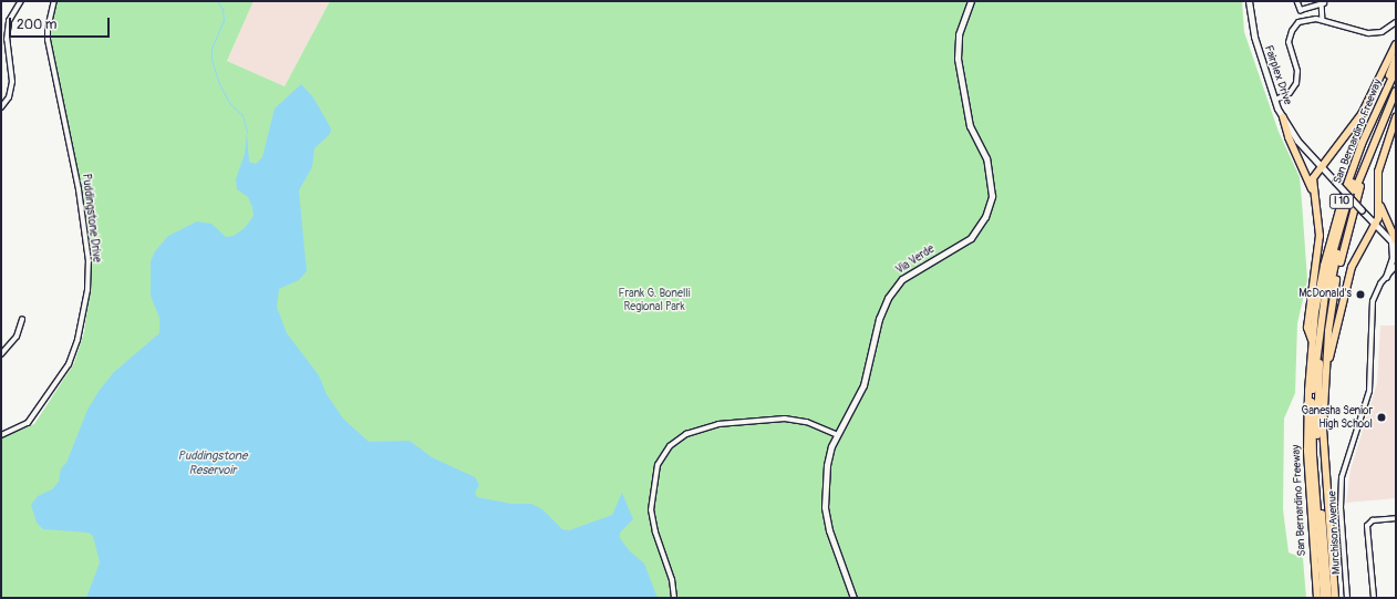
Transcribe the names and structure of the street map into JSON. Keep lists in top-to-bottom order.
{
  "streets": {
    "highway": ["San Bernardino Freeway", "I 10"],
    "main road": ["Fairplex Drive", "Via Verde"],
    "street": ["Puddingstone Drive", "Murchison Avenue"]
  },
  "water": ["Puddingstone Reservoir"],
  "parks": ["Frank G. Bonelli Regional Park"],
  "places": ["McDonald's", "Ganesha Senior High School"],
  "scale_bar": "200 m"
}
